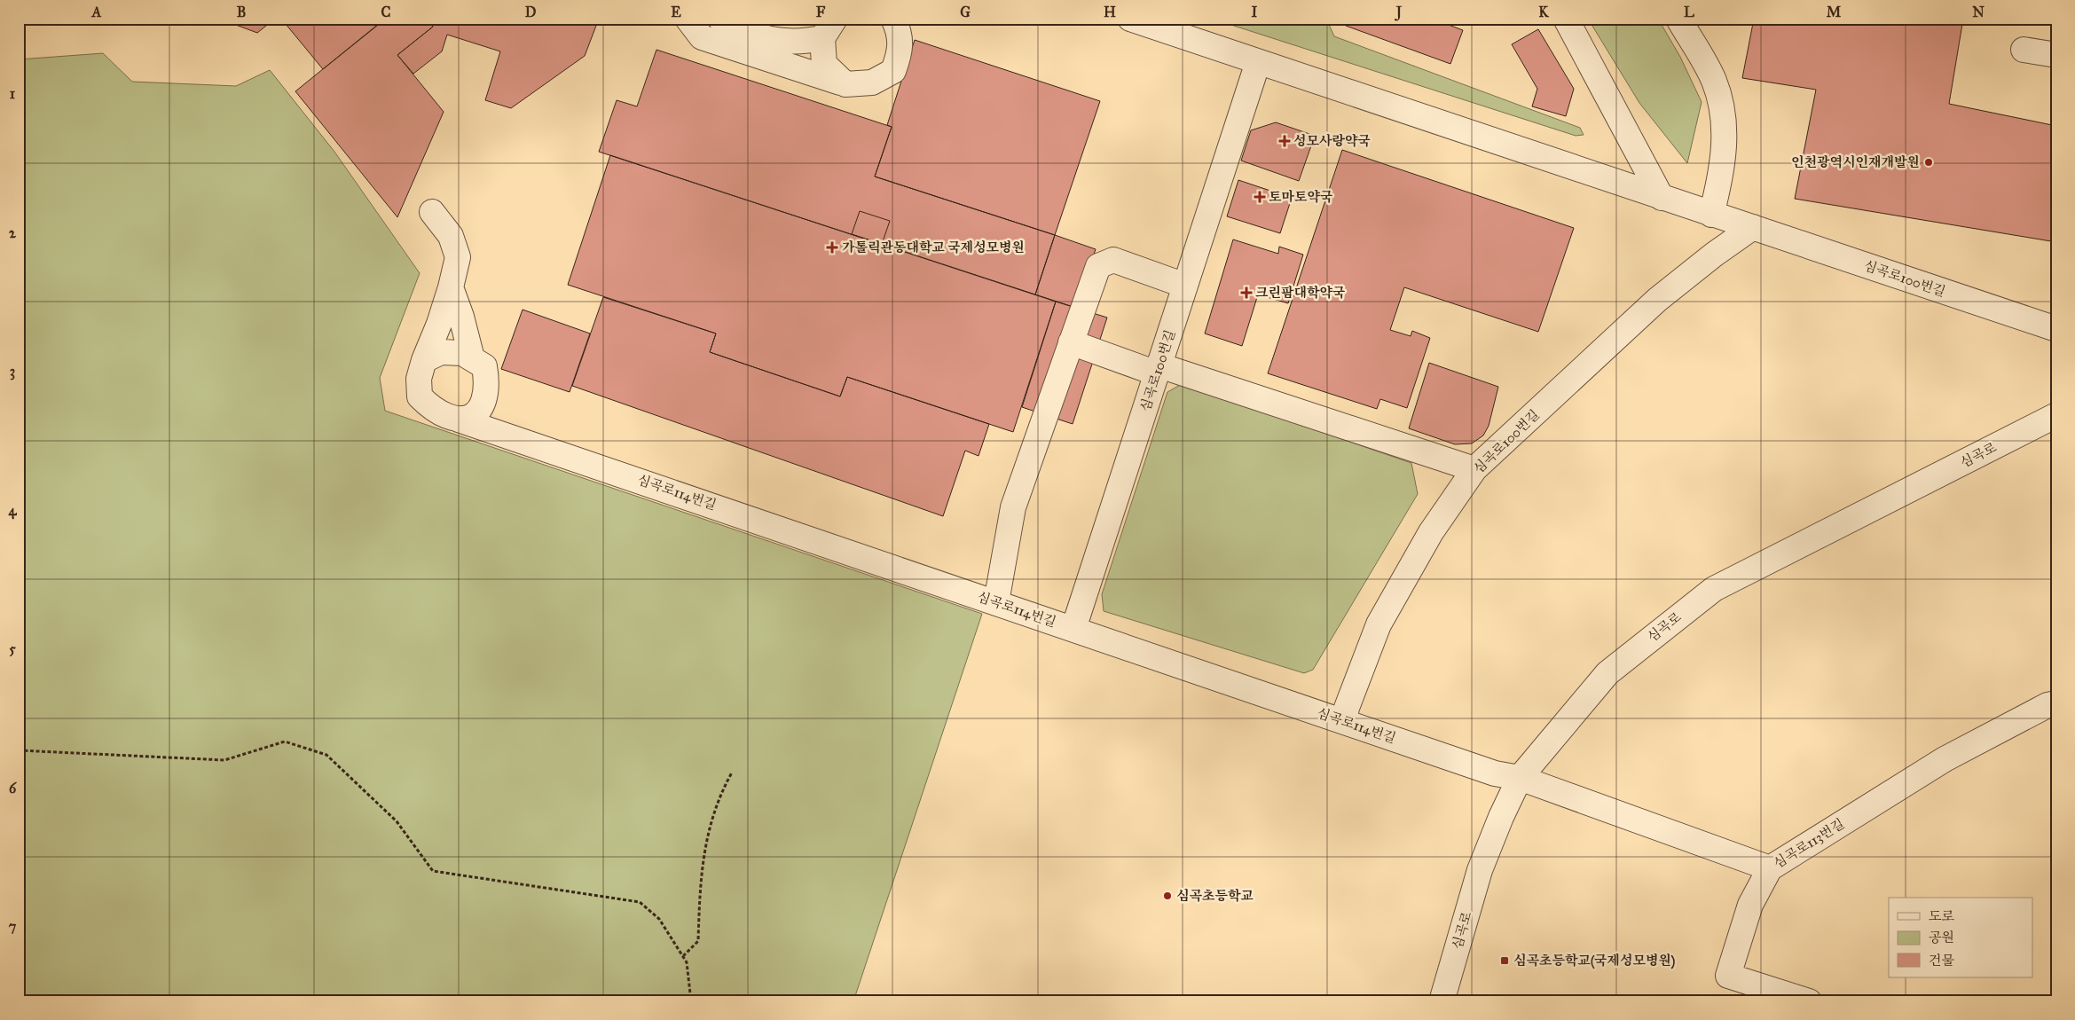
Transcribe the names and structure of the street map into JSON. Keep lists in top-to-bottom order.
{
  "streets": {
    "street": [
      "심곡로100번길",
      "심곡로",
      "심곡로114번길",
      "심곡로113번길"
    ]
  },
  "crossings": [
    ["심곡로100번길", "심곡로114번길"],
    ["심곡로", "심곡로114번길"],
    ["심곡로", "심곡로113번길"],
    ["심곡로114번길", "심곡로113번길"]
  ],
  "places": {
    "health": [
      "성모사랑약국",
      "토마토약국",
      "가톨릭관동대학교 국제성모병원",
      "크린팜대학약국"
    ],
    "other": ["인천광역시인재개발원", "심곡초등학교"],
    "transit": ["심곡초등학교(국제성모병원)"]
  },
  "legend": ["도로", "공원", "건물"],
  "grid": {
    "columns": [
      "A",
      "B",
      "C",
      "D",
      "E",
      "F",
      "G",
      "H",
      "I",
      "J",
      "K",
      "L",
      "M",
      "N"
    ],
    "rows": [
      "1",
      "2",
      "3",
      "4",
      "5",
      "6",
      "7"
    ]
  }
}
